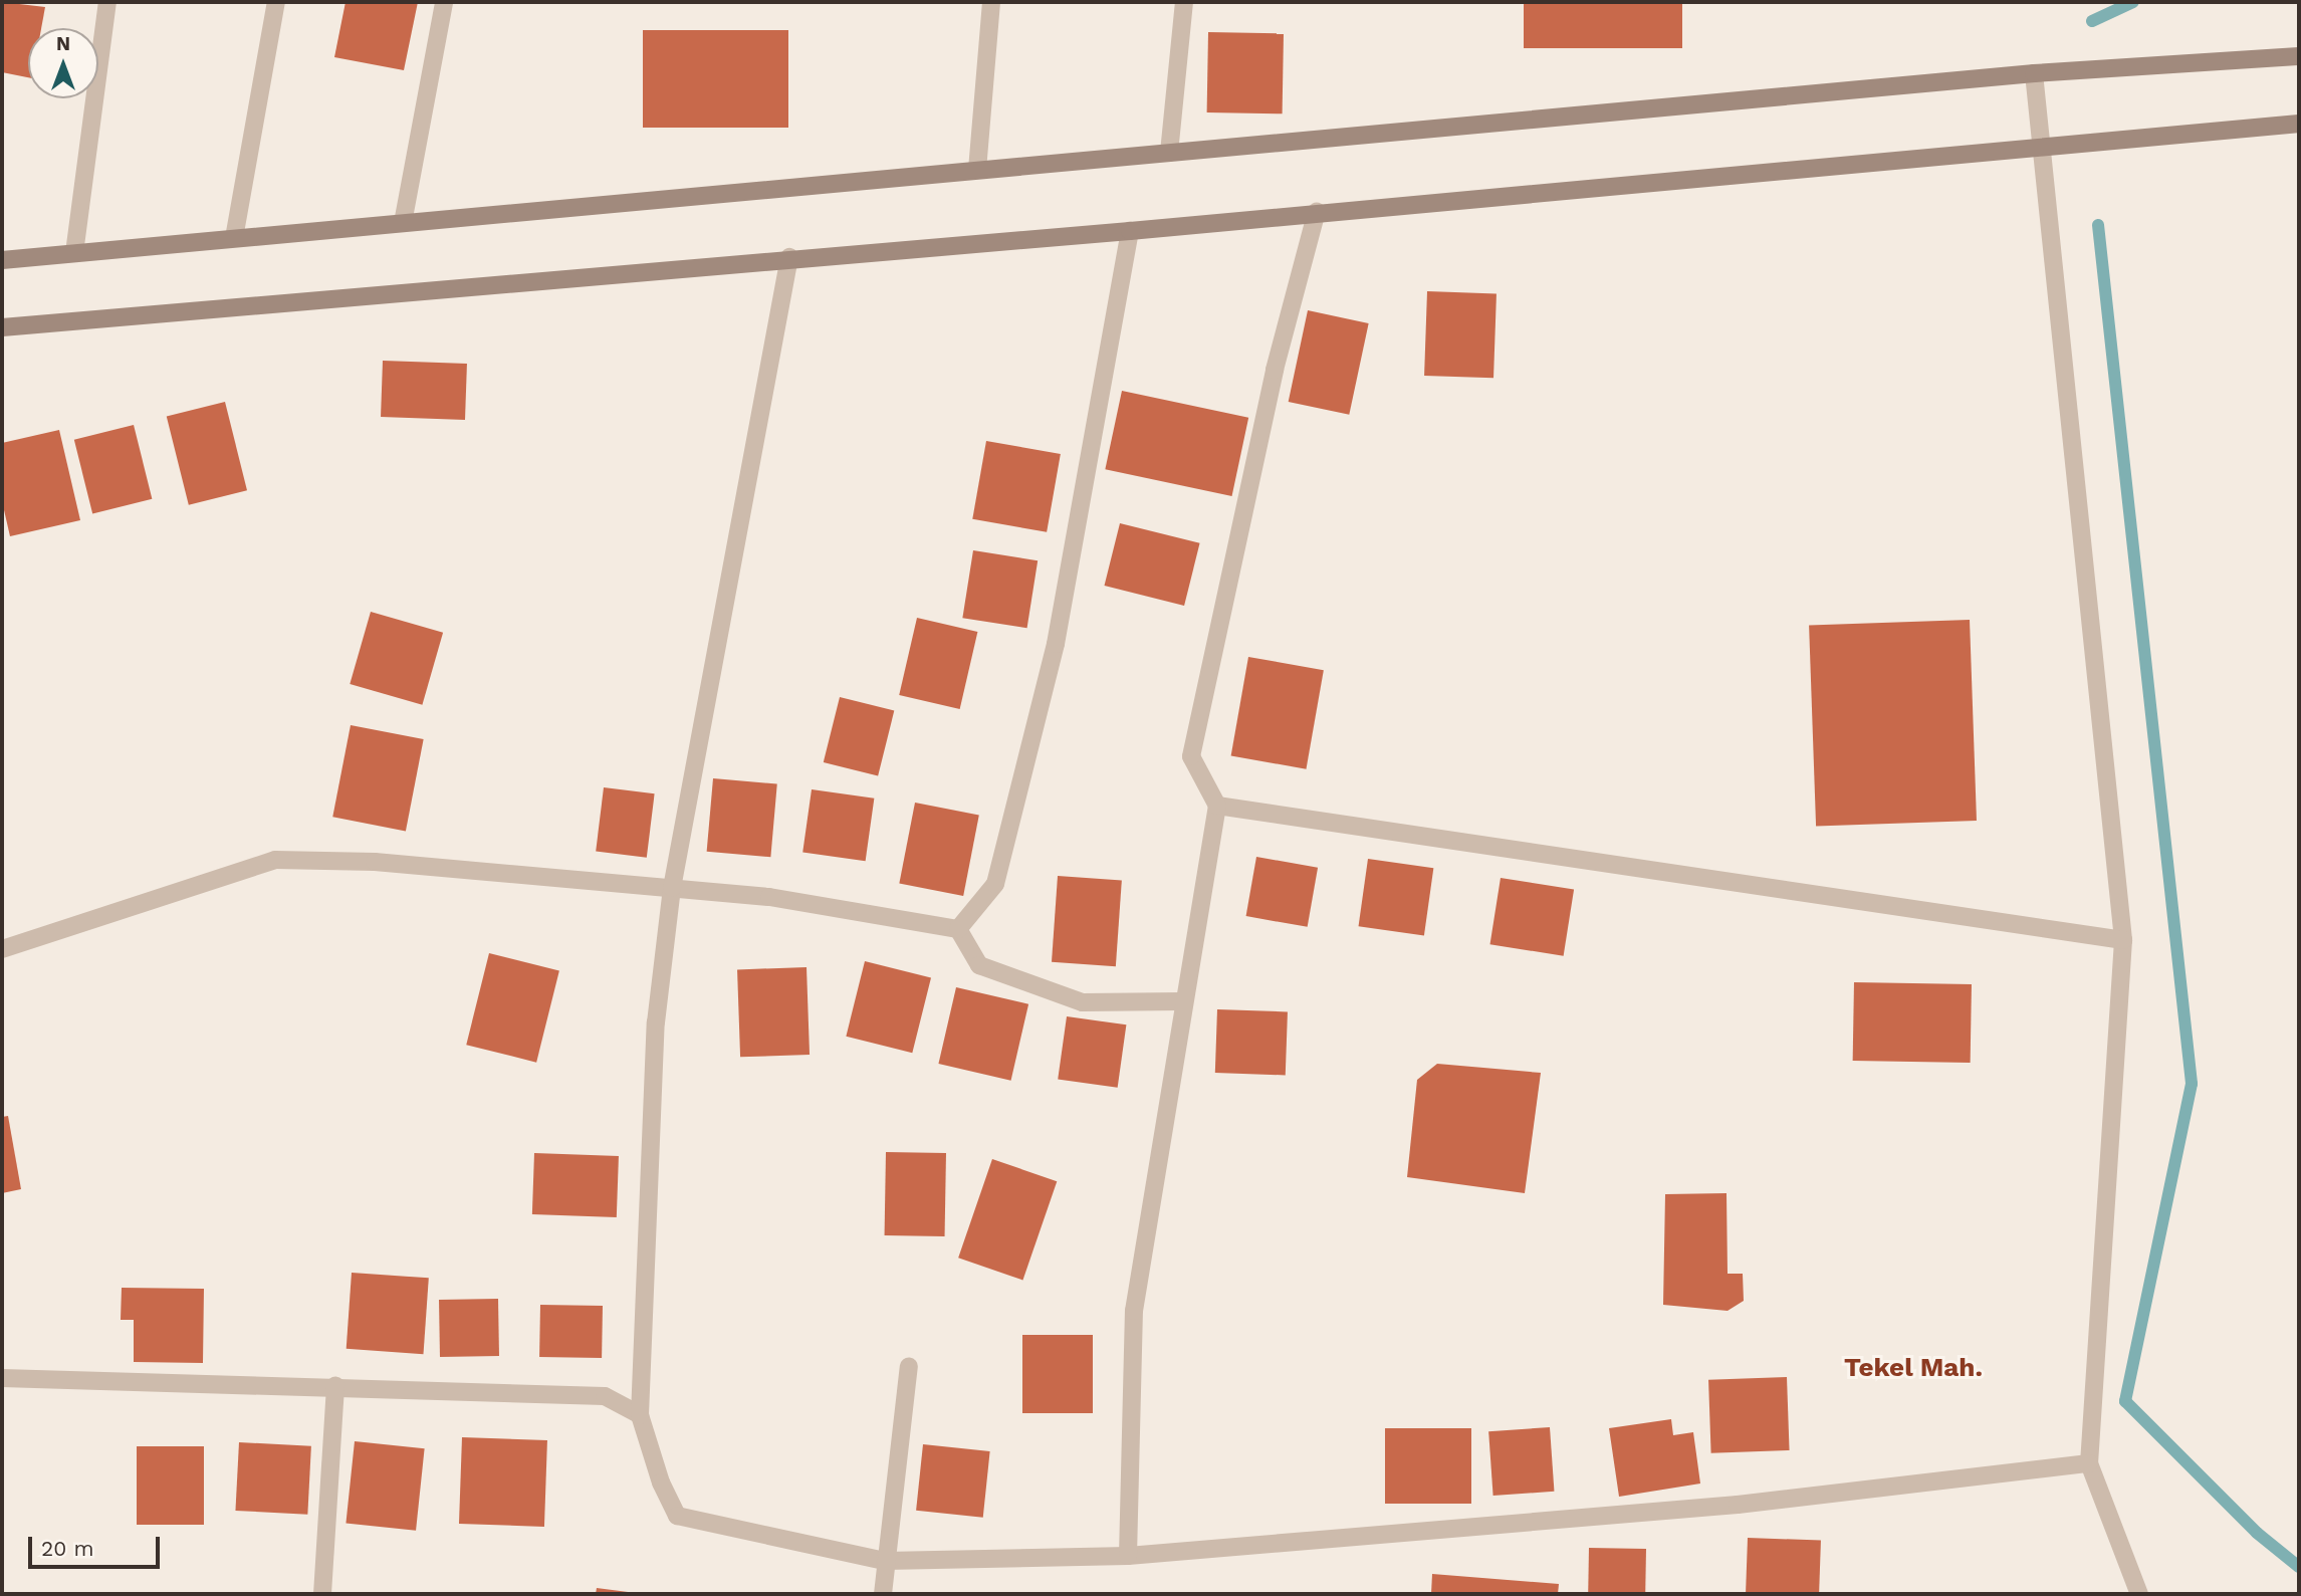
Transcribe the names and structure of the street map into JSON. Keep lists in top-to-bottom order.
{
  "districts": ["Tekel Mah."],
  "scale_bar": "20 m",
  "north": "top"
}
